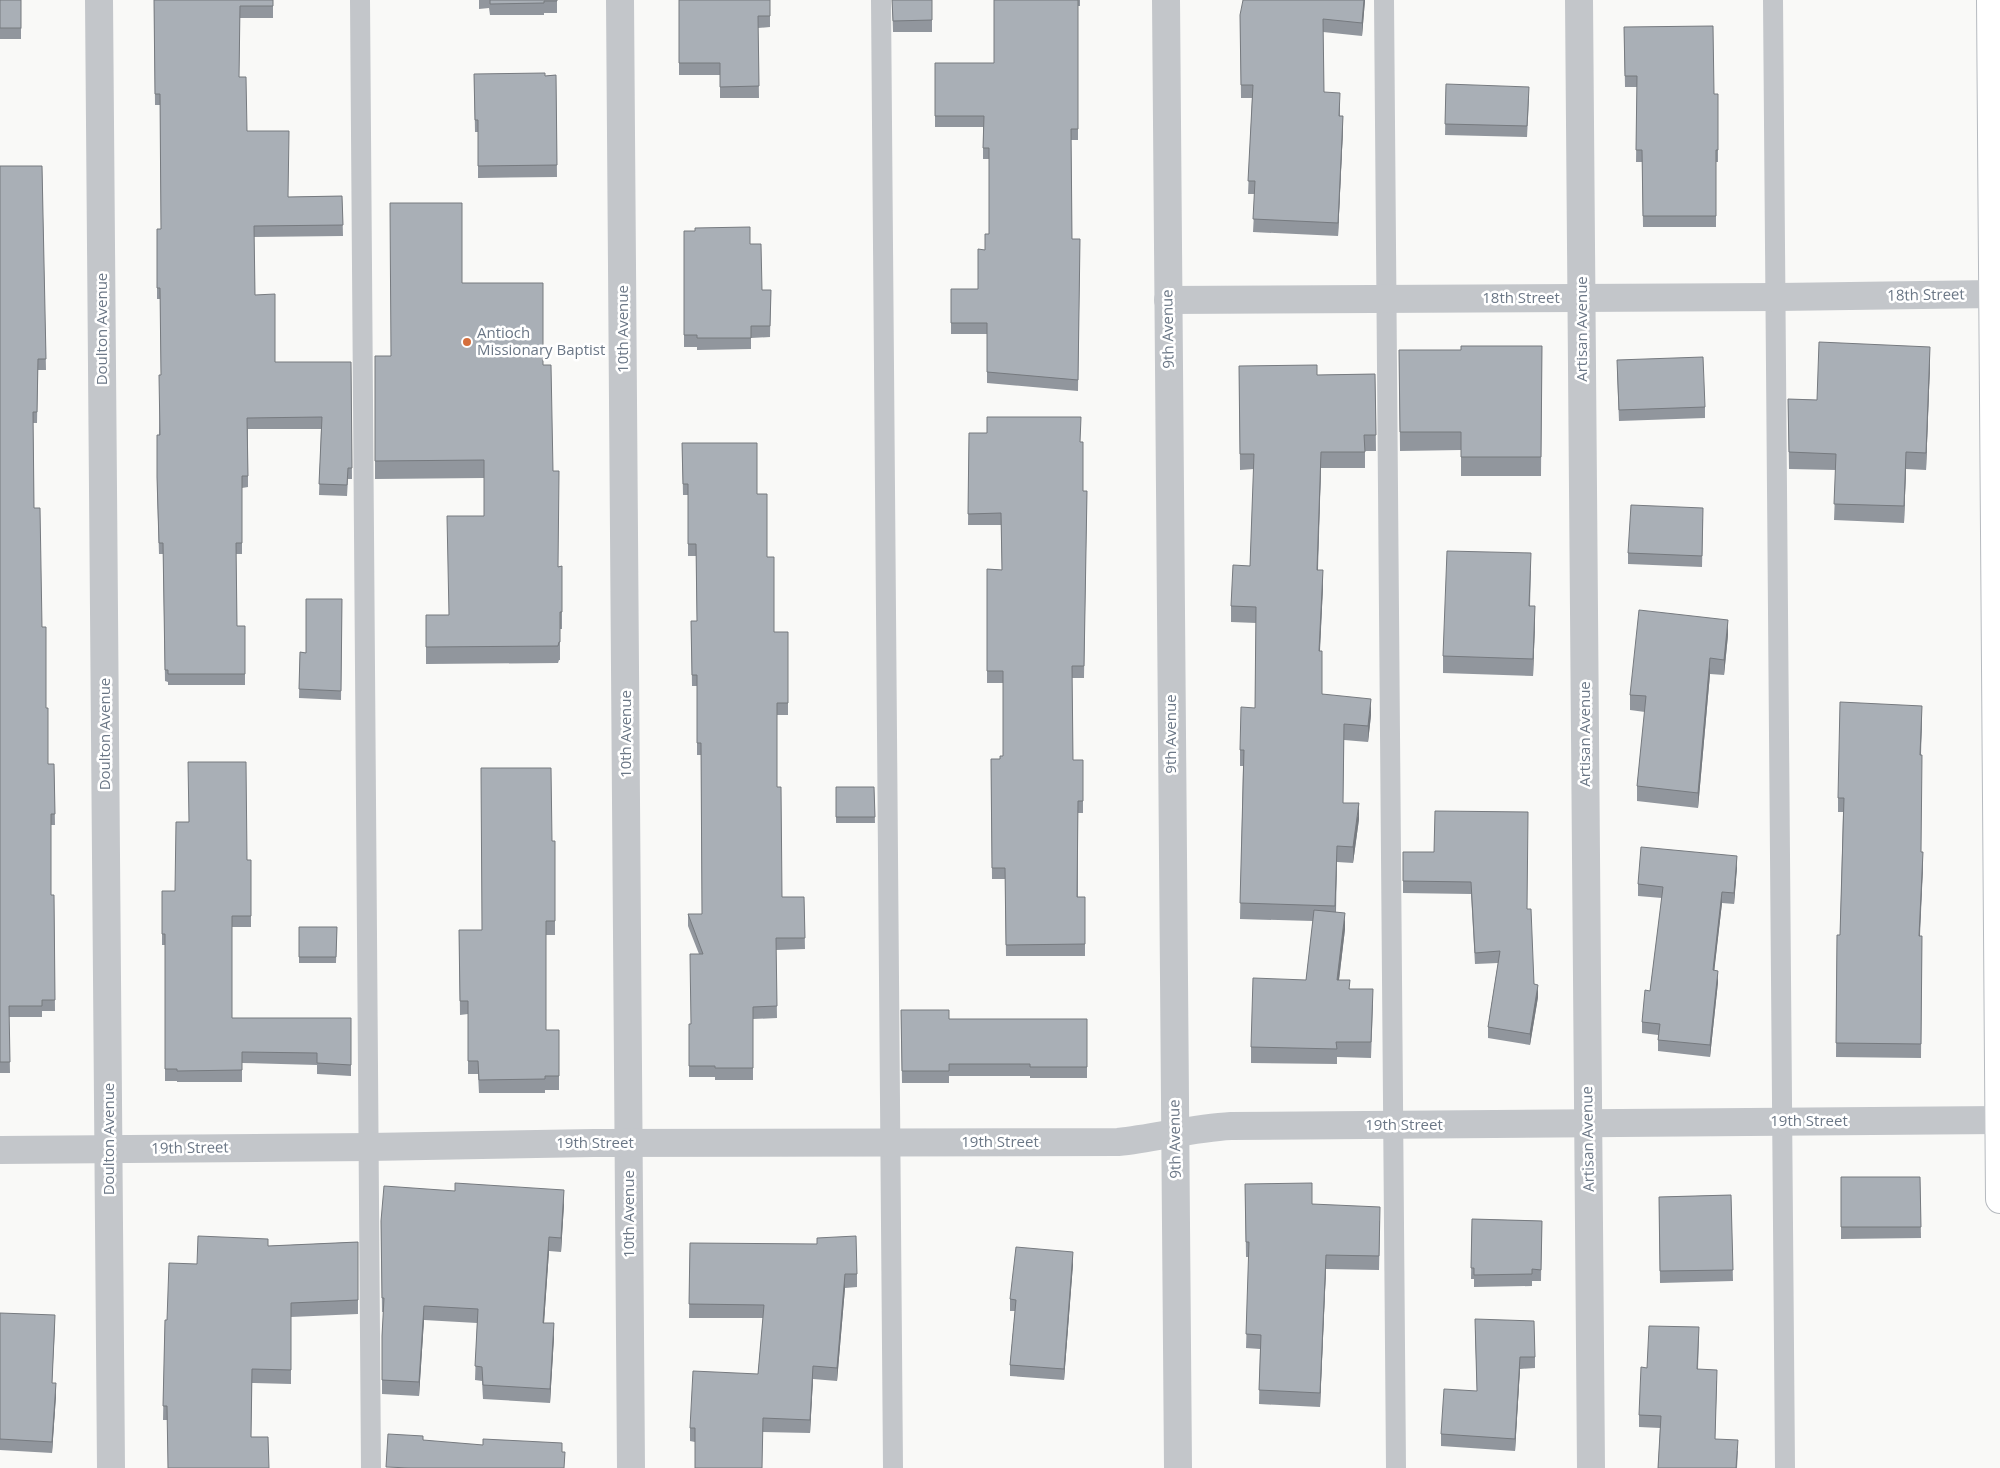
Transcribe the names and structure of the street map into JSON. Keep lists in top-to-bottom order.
{
  "streets": {
    "street": [
      "18th Street",
      "Doulton Avenue",
      "10th Avenue",
      "9th Avenue",
      "Artisan Avenue",
      "19th Street"
    ]
  },
  "crossings": [
    ["18th Street", "9th Avenue"],
    ["18th Street", "Artisan Avenue"],
    ["Doulton Avenue", "19th Street"],
    ["10th Avenue", "19th Street"],
    ["9th Avenue", "19th Street"],
    ["Artisan Avenue", "19th Street"]
  ],
  "places": ["Antioch Missionary Baptist"]
}
